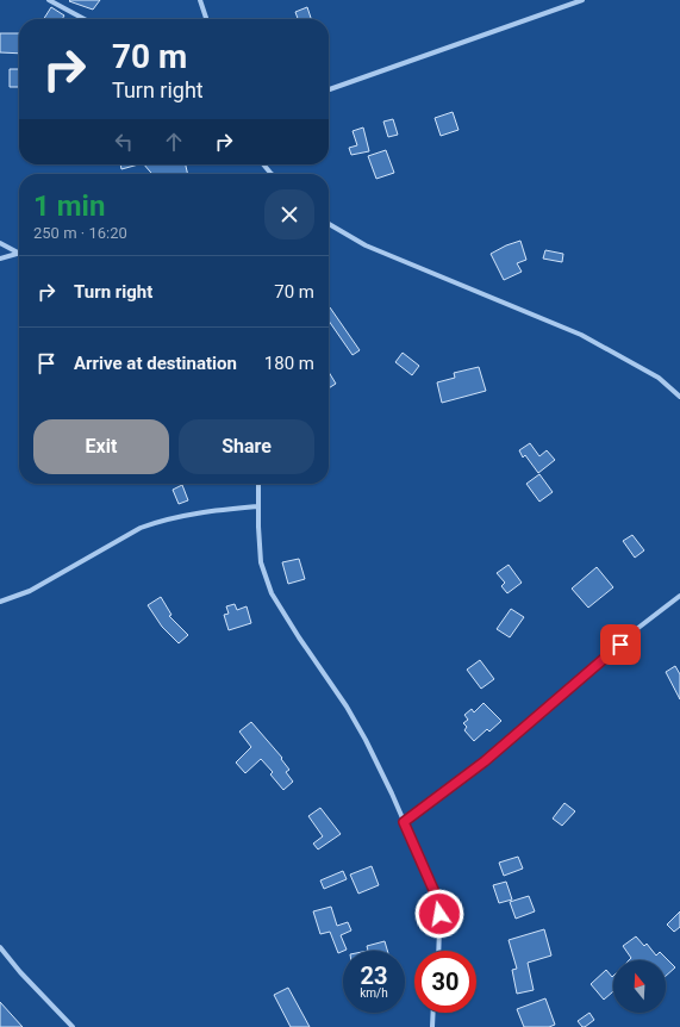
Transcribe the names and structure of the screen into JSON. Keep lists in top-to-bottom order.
{
  "north": "top",
  "page": {
    "turn": ["70 m", "Turn right"],
    "heading": ["1 min", "250 m · 16:20"],
    "list": [
      {
        "name": "Turn right",
        "value": "70 m"
      },
      {
        "name": "Arrive at destination",
        "value": "180 m"
      }
    ],
    "buttons": ["Exit", "Share"],
    "speed": "23 km/h",
    "limit": "30"
  }
}
